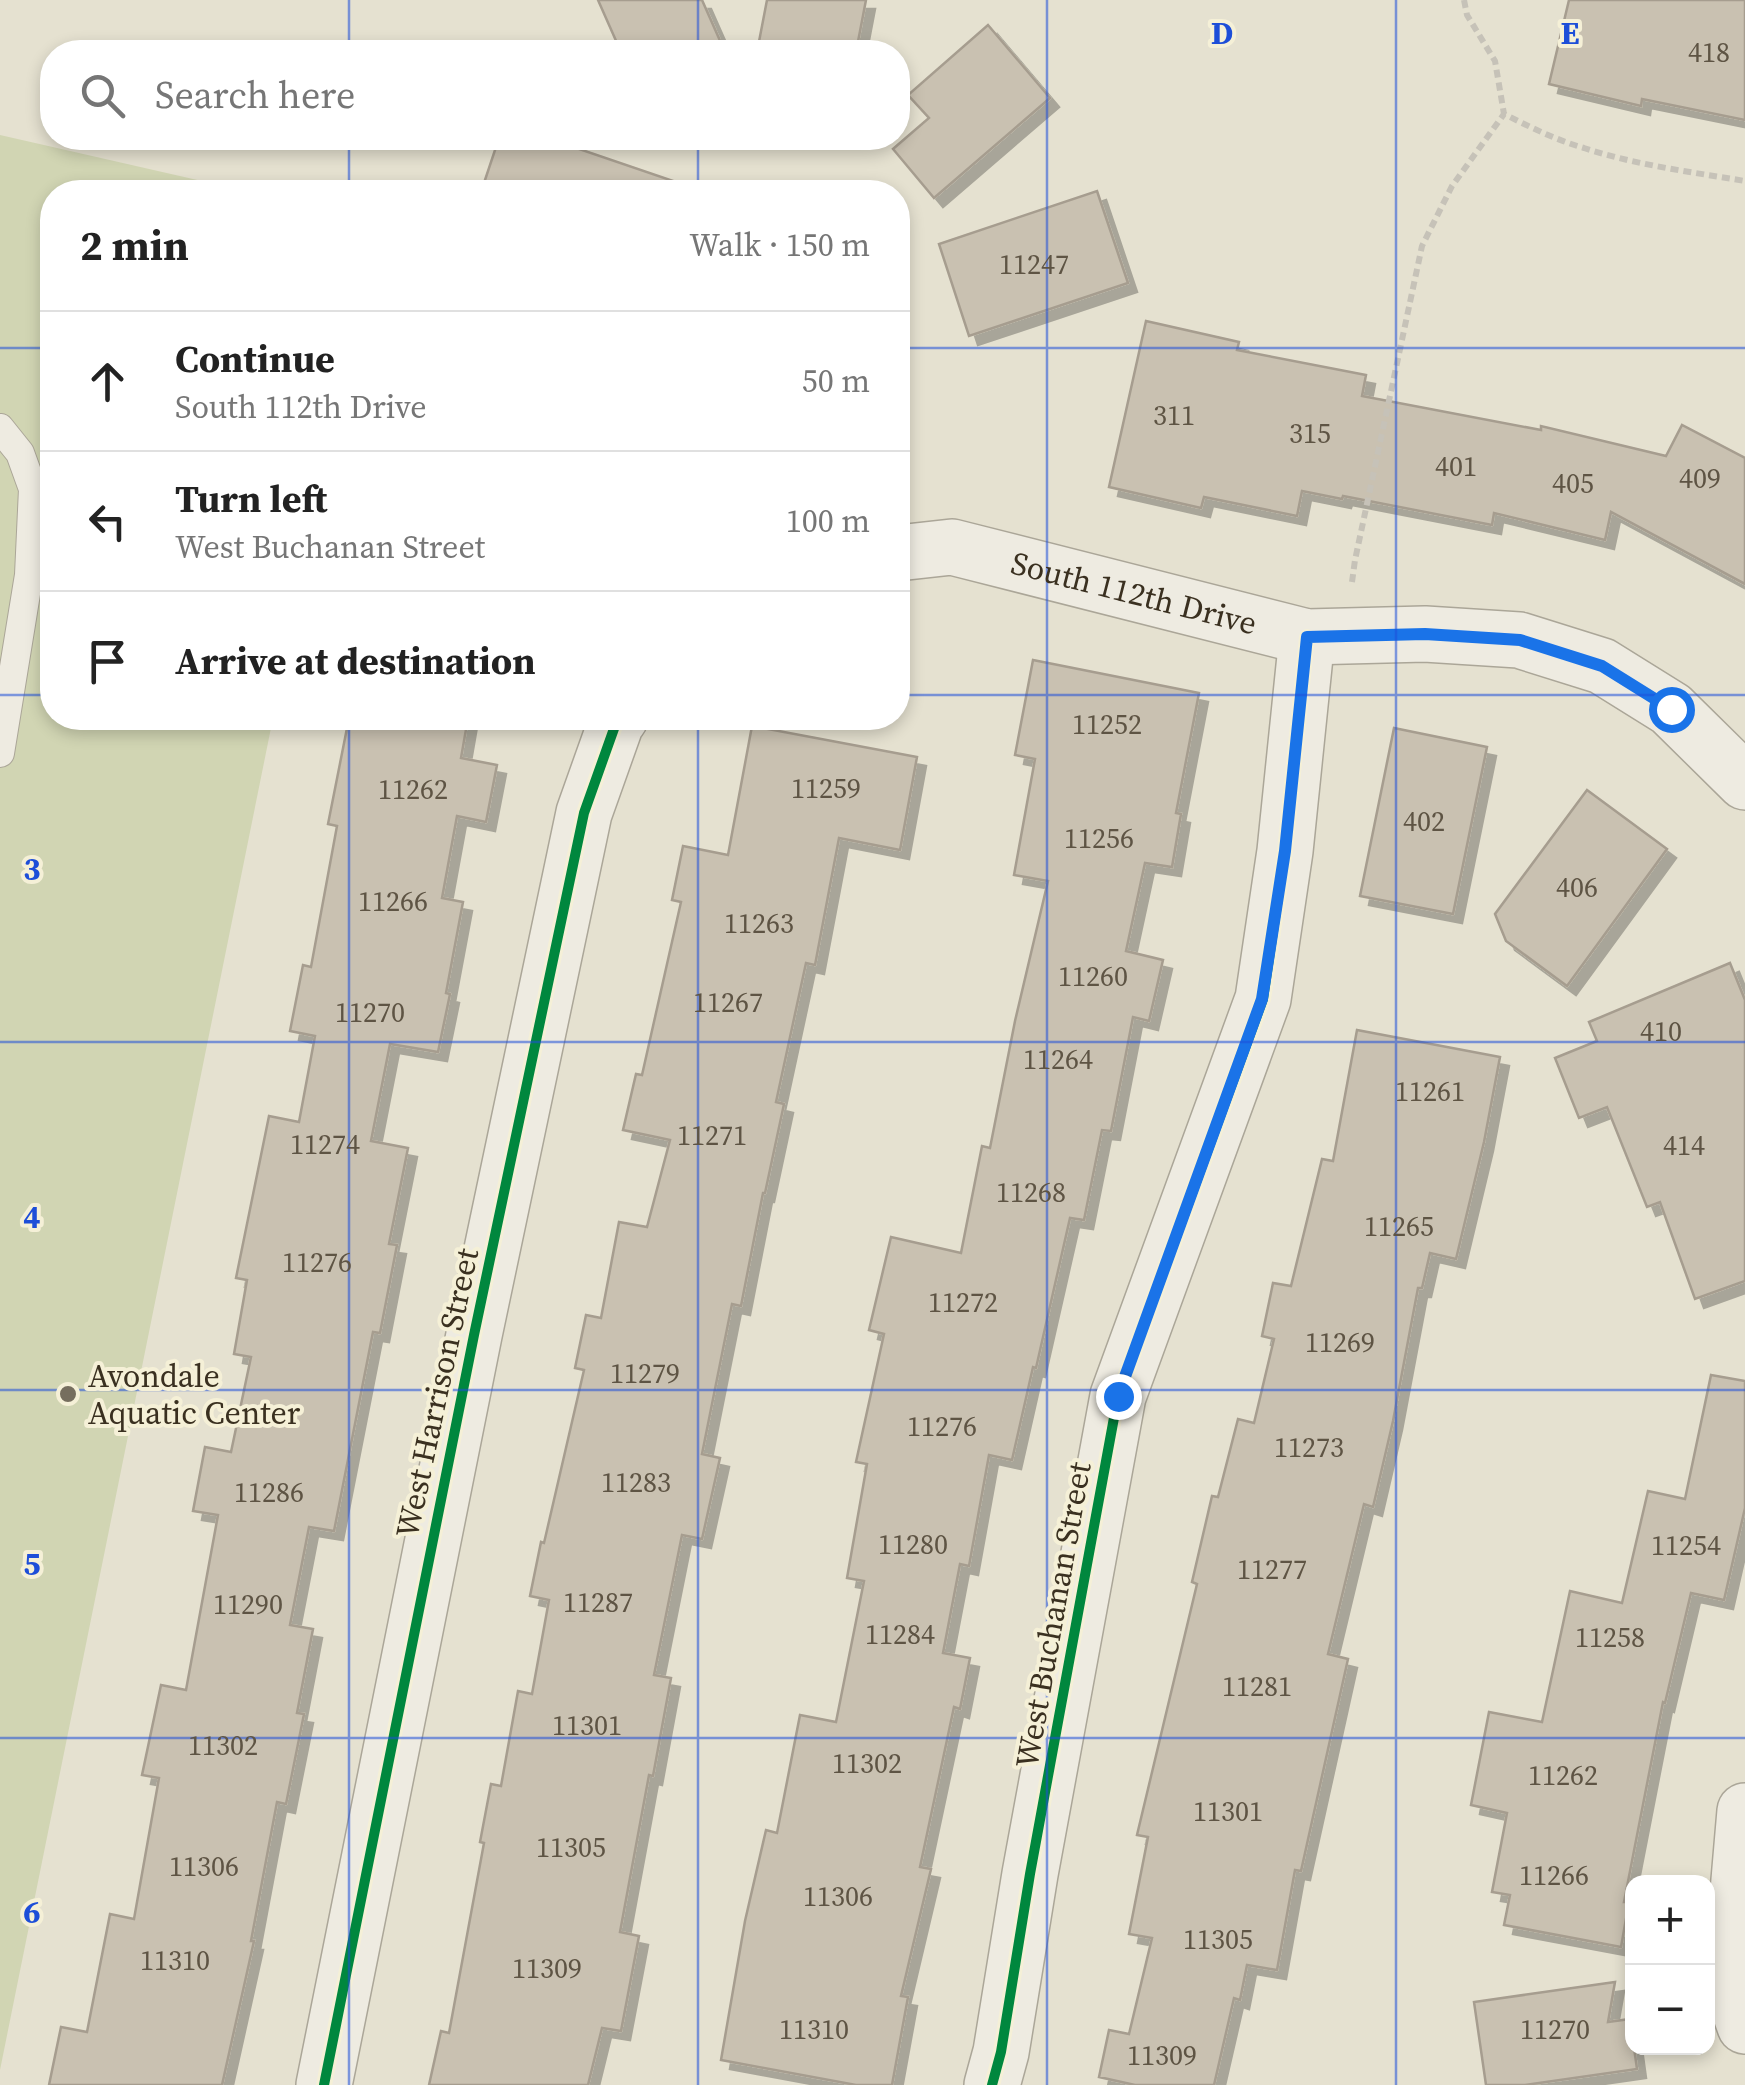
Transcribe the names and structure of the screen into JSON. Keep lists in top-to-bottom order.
{
  "streets": {
    "street": ["South 112th Drive", "West Harrison Street", "West Buchanan Street"]
  },
  "crossings": [
    ["South 112th Drive", "West Buchanan Street"]
  ],
  "places": ["Avondale Aquatic Center"],
  "house_numbers": [
    "418",
    "11247",
    "311",
    "315",
    "401",
    "409",
    "405",
    "11252",
    "11259",
    "11262",
    "402",
    "11256",
    "406",
    "11266",
    "11263",
    "11260",
    "11267",
    "11270",
    "410",
    "11264",
    "11261",
    "11271",
    "11274",
    "414",
    "11268",
    "11265",
    "11276",
    "11272",
    "11269",
    "11279",
    "11276",
    "11273",
    "11283",
    "11286",
    "11280",
    "11254",
    "11277",
    "11287",
    "11290",
    "11284",
    "11258",
    "11281",
    "11301",
    "11302",
    "11302",
    "11262",
    "11301",
    "11305",
    "11306",
    "11266",
    "11306",
    "11305",
    "11310",
    "11309",
    "11310",
    "11270",
    "11309"
  ],
  "page": {
    "search": "Search here",
    "heading": ["2 min", "Walk · 150 m"],
    "list": [
      ["Continue", "South 112th Drive", "50 m"],
      ["Turn left", "West Buchanan Street", "100 m"],
      "Arrive at destination"
    ],
    "map_buttons": ["+", "−"]
  },
  "grid": {
    "columns": ["D", "E"],
    "rows": [
      "3",
      "4",
      "5",
      "6"
    ]
  }
}
